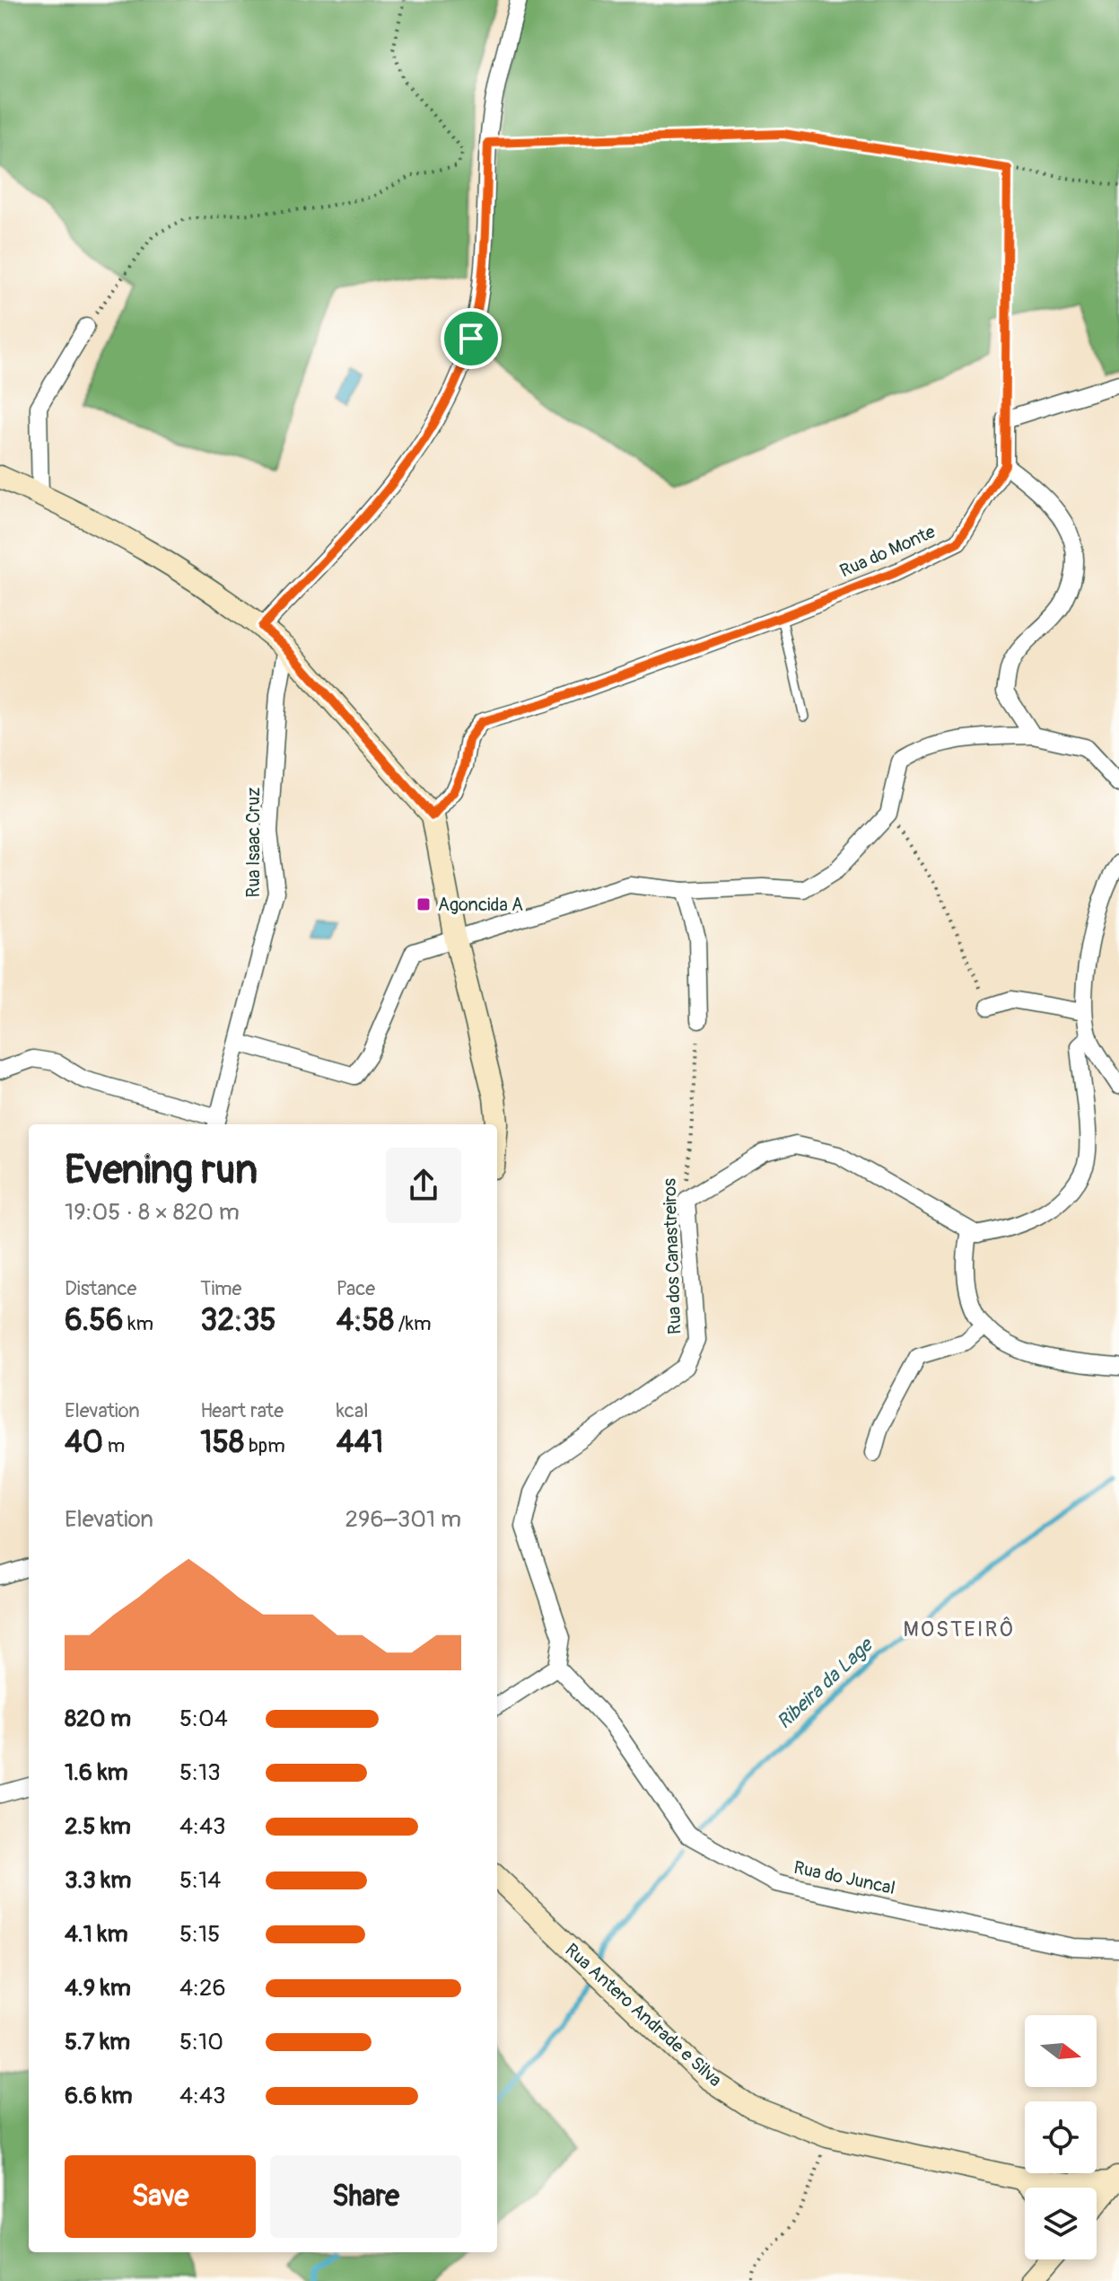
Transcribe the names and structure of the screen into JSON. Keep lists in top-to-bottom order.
{
  "streets": {
    "street": [
      "Rua do Monte",
      "Rua Isaac Cruz",
      "Rua dos Canastreiros",
      "Rua do Juncal",
      "Rua Antero Andrade e Silva"
    ]
  },
  "crossings": [
    ["Rua dos Canastreiros", "Rua do Juncal"]
  ],
  "districts": ["MOSTEIRÔ"],
  "water": ["Ribeira da Lage"],
  "places": {
    "transit": ["Agoncida A"]
  },
  "north": "right",
  "page": {
    "heading": ["Evening run", "19:05 · 8 × 820 m"],
    "stats": [
      ["Distance", "6.56 km"],
      ["Time", "32:35"],
      ["Pace", "4:58 /km"],
      ["Elevation", "40 m"],
      ["Heart rate", "158 bpm"],
      ["kcal", "441"]
    ],
    "chart": ["Elevation", "296–301 m"],
    "list": [
      {
        "name": "820 m",
        "note": "5:04"
      },
      {
        "name": "1.6 km",
        "note": "5:13"
      },
      {
        "name": "2.5 km",
        "note": "4:43"
      },
      {
        "name": "3.3 km",
        "note": "5:14"
      },
      {
        "name": "4.1 km",
        "note": "5:15"
      },
      {
        "name": "4.9 km",
        "note": "4:26"
      },
      {
        "name": "5.7 km",
        "note": "5:10"
      },
      {
        "name": "6.6 km",
        "note": "4:43"
      }
    ],
    "buttons": ["Save", "Share"]
  }
}
